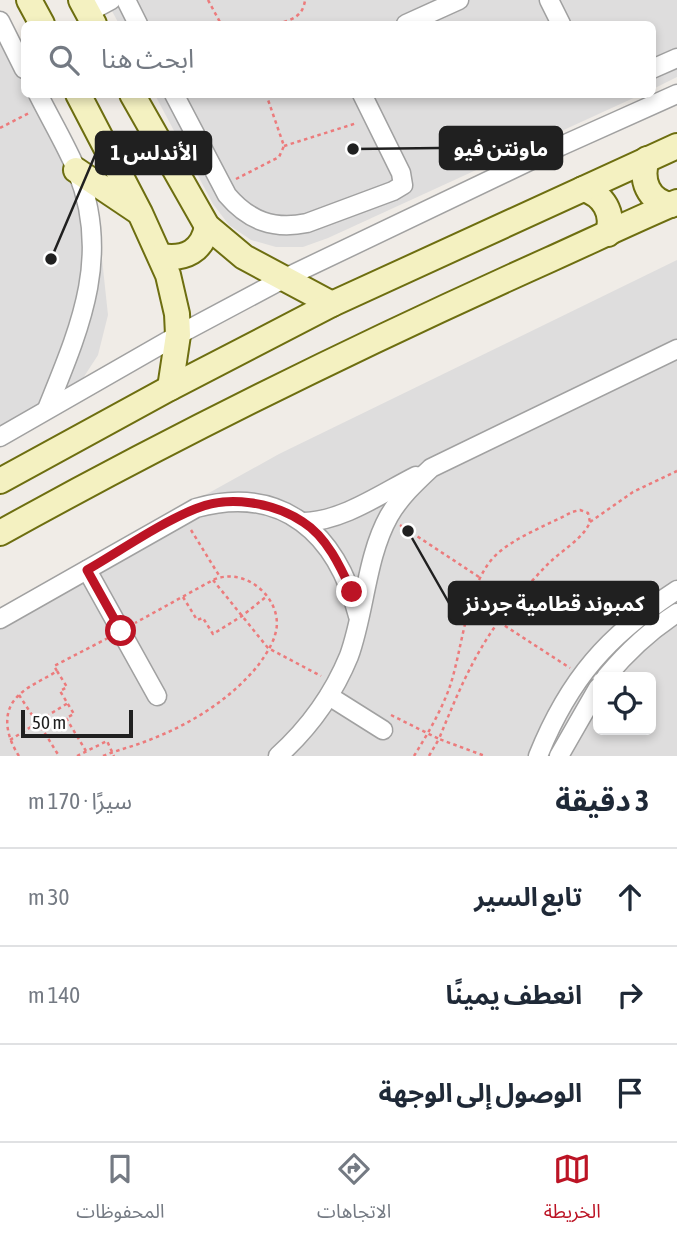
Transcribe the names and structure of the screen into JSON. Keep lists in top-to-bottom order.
{
  "places": ["ماونتن فيو", "الأندلس 1", "كمبوند قطامية جردنز"],
  "scale_bar": "50 m",
  "page": {
    "search": "ابحث هنا",
    "scale": "50 m",
    "heading": ["3 دقيقة", "سيرًا · 170 m"],
    "list": [
      ["تابع السير", "30 m"],
      ["انعطف يمينًا", "140 m"],
      "الوصول إلى الوجهة"
    ],
    "nav": ["الخريطة", "الاتجاهات", "المحفوظات"]
  }
}
